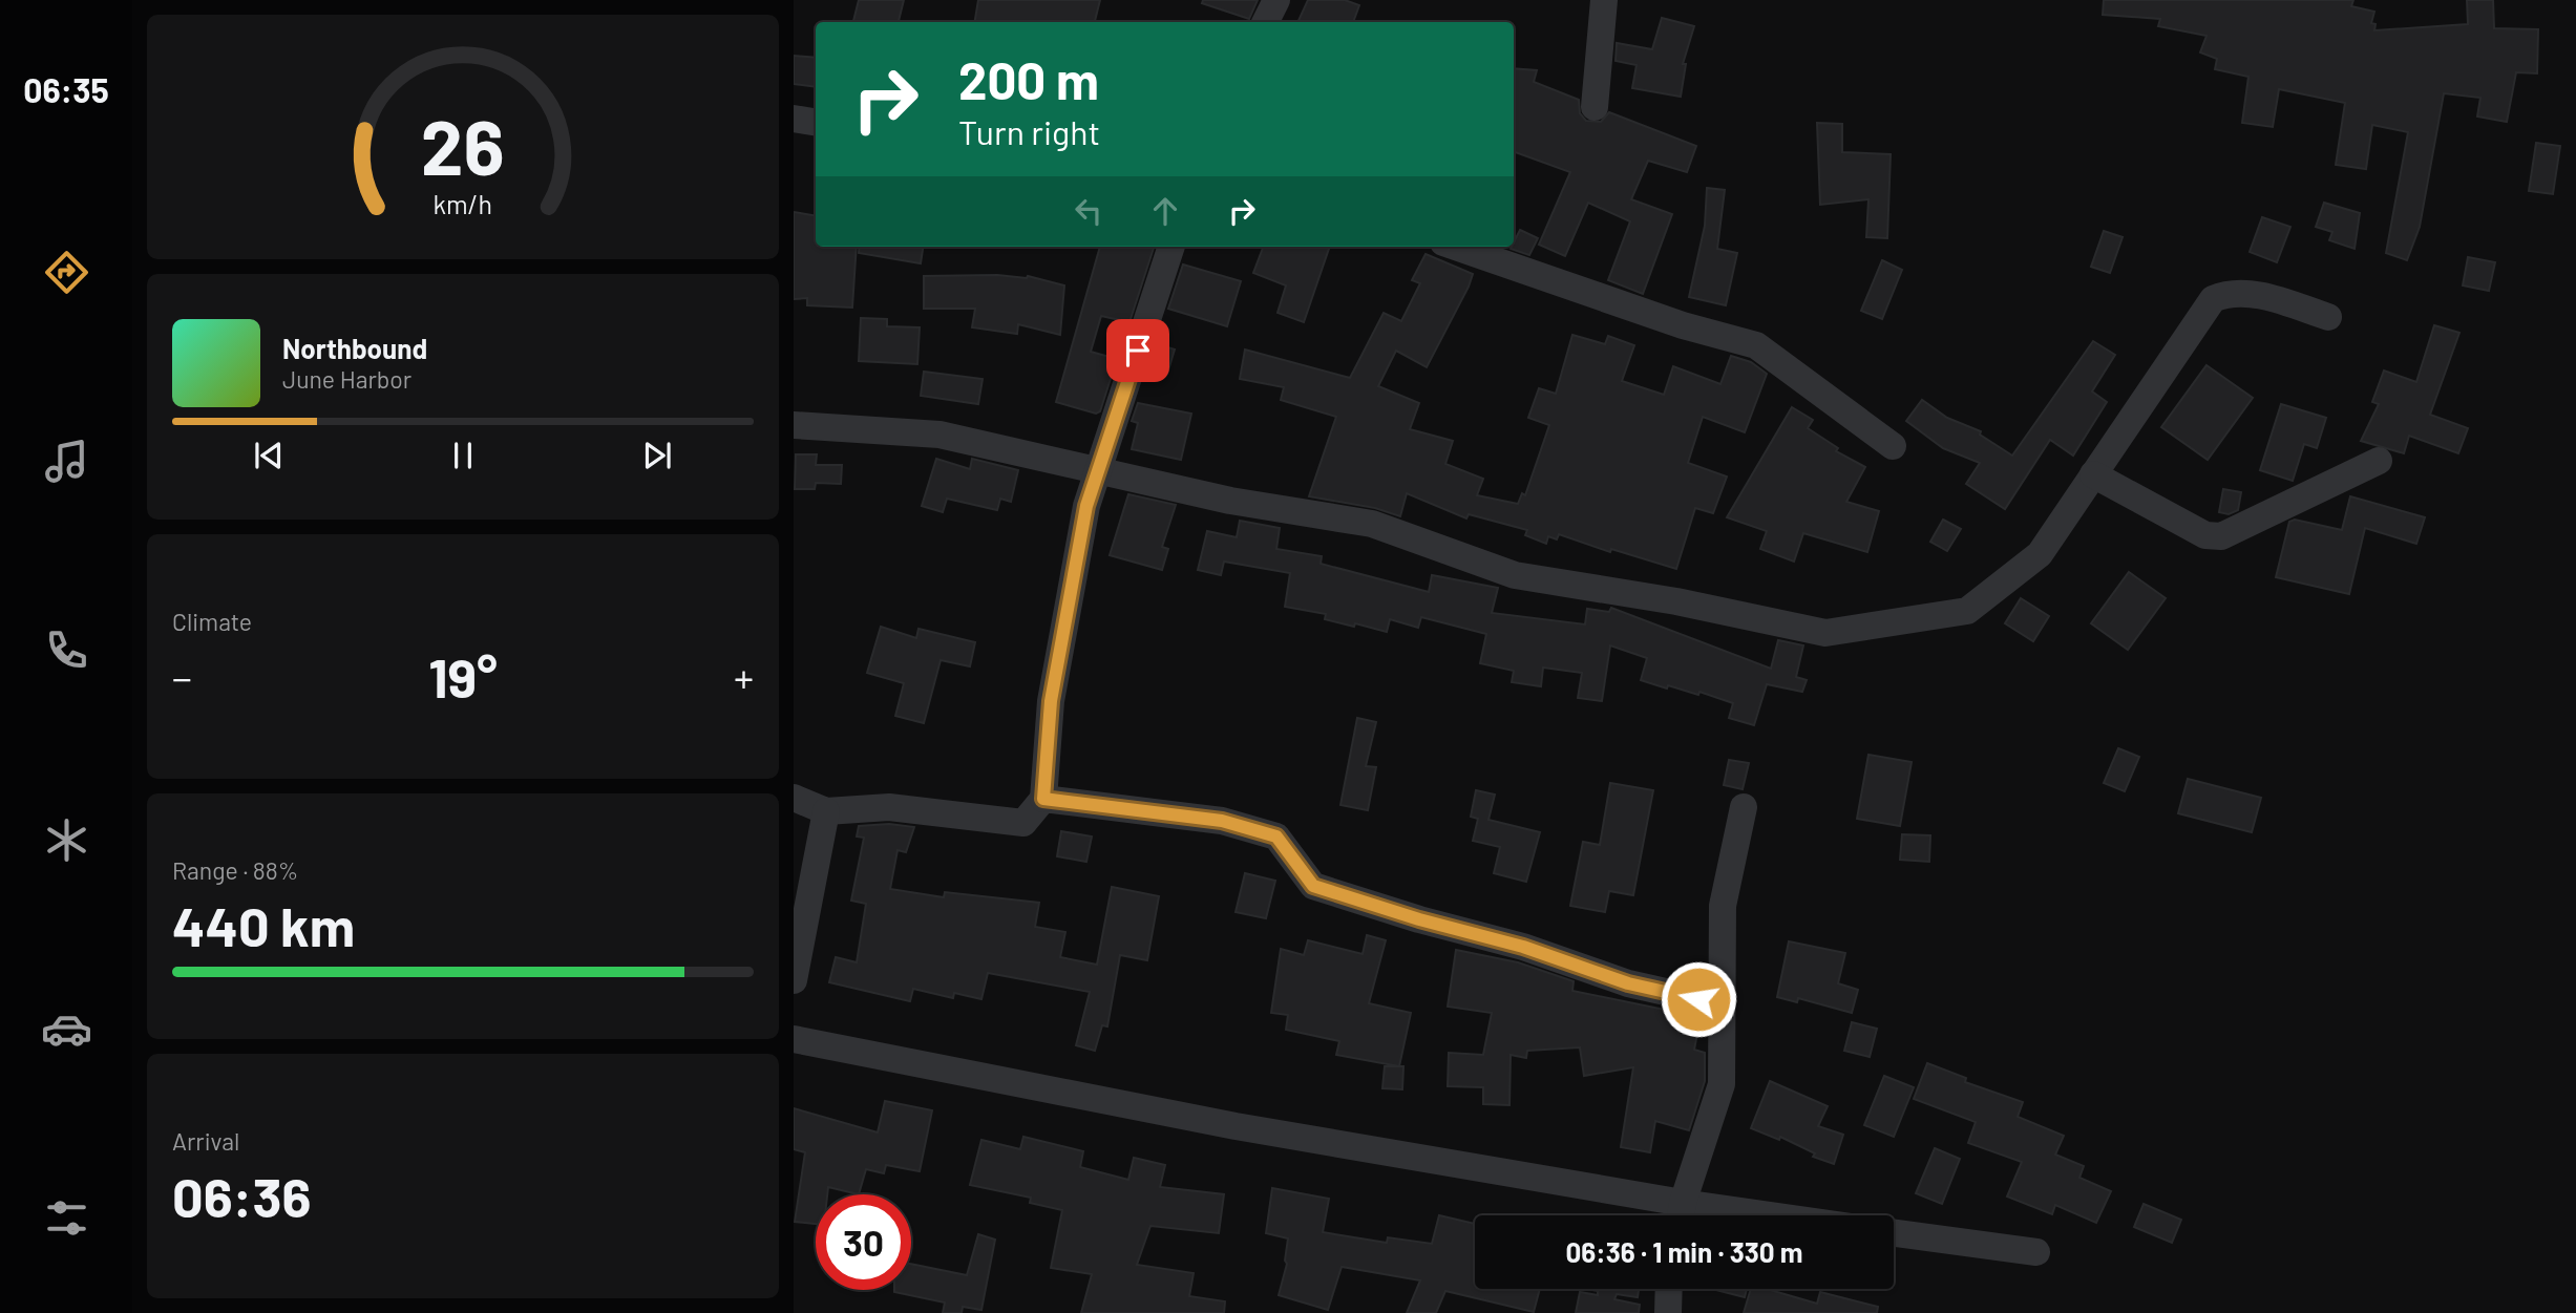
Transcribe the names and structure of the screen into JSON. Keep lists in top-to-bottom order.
{
  "page": {
    "tabs": "06:35",
    "turn": ["200 m", "Turn right"],
    "song": ["Northbound", "June Harbor"],
    "tile": [
      "Climate",
      ["Range · 88%", "440 km"],
      ["Arrival", "06:36"]
    ],
    "heat": ["−", "19°", "+"],
    "limit": "30",
    "trip": "06:36 · 1 min · 330 m",
    "gauge": ["26", "km/h"]
  }
}
